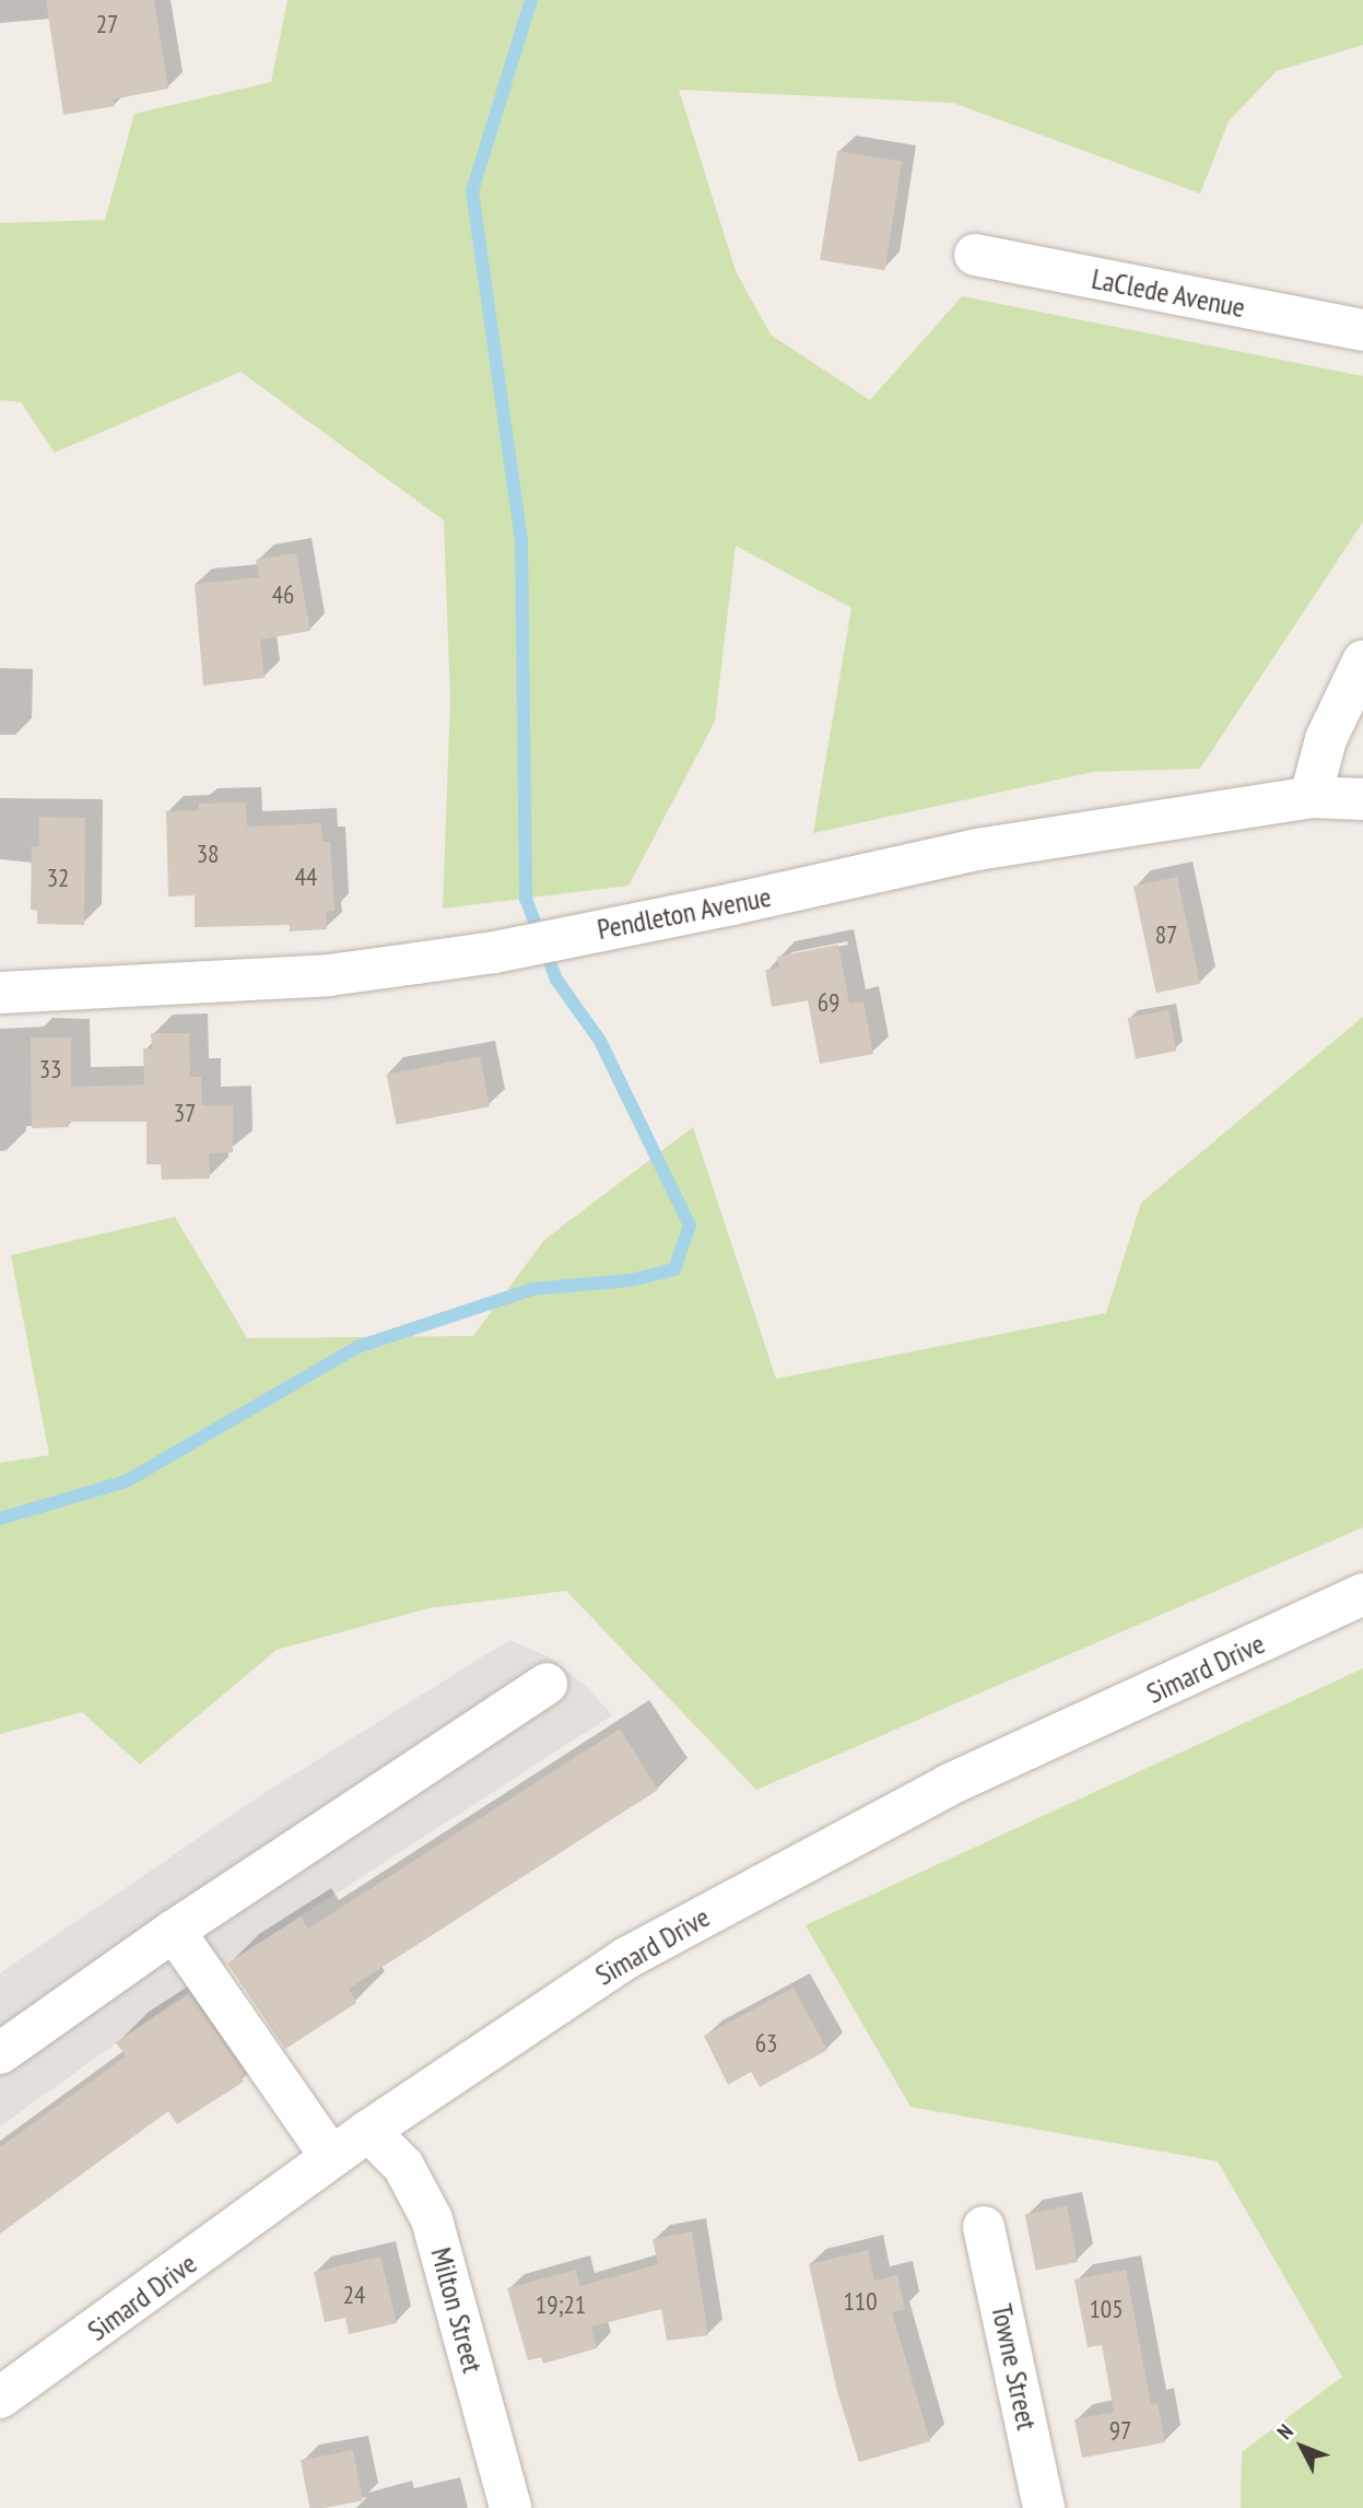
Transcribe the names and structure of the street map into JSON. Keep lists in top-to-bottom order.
{
  "streets": {
    "street": [
      "LaClede Avenue",
      "Pendleton Avenue",
      "Simard Drive",
      "Milton Street",
      "Towne Street"
    ]
  },
  "crossings": [
    ["Simard Drive", "Milton Street"]
  ],
  "house_numbers": [
    "27",
    "46",
    "38",
    "44",
    "32",
    "87",
    "69",
    "33",
    "37",
    "63",
    "24",
    "110",
    "19;21",
    "105",
    "97"
  ],
  "north": "top left"
}
